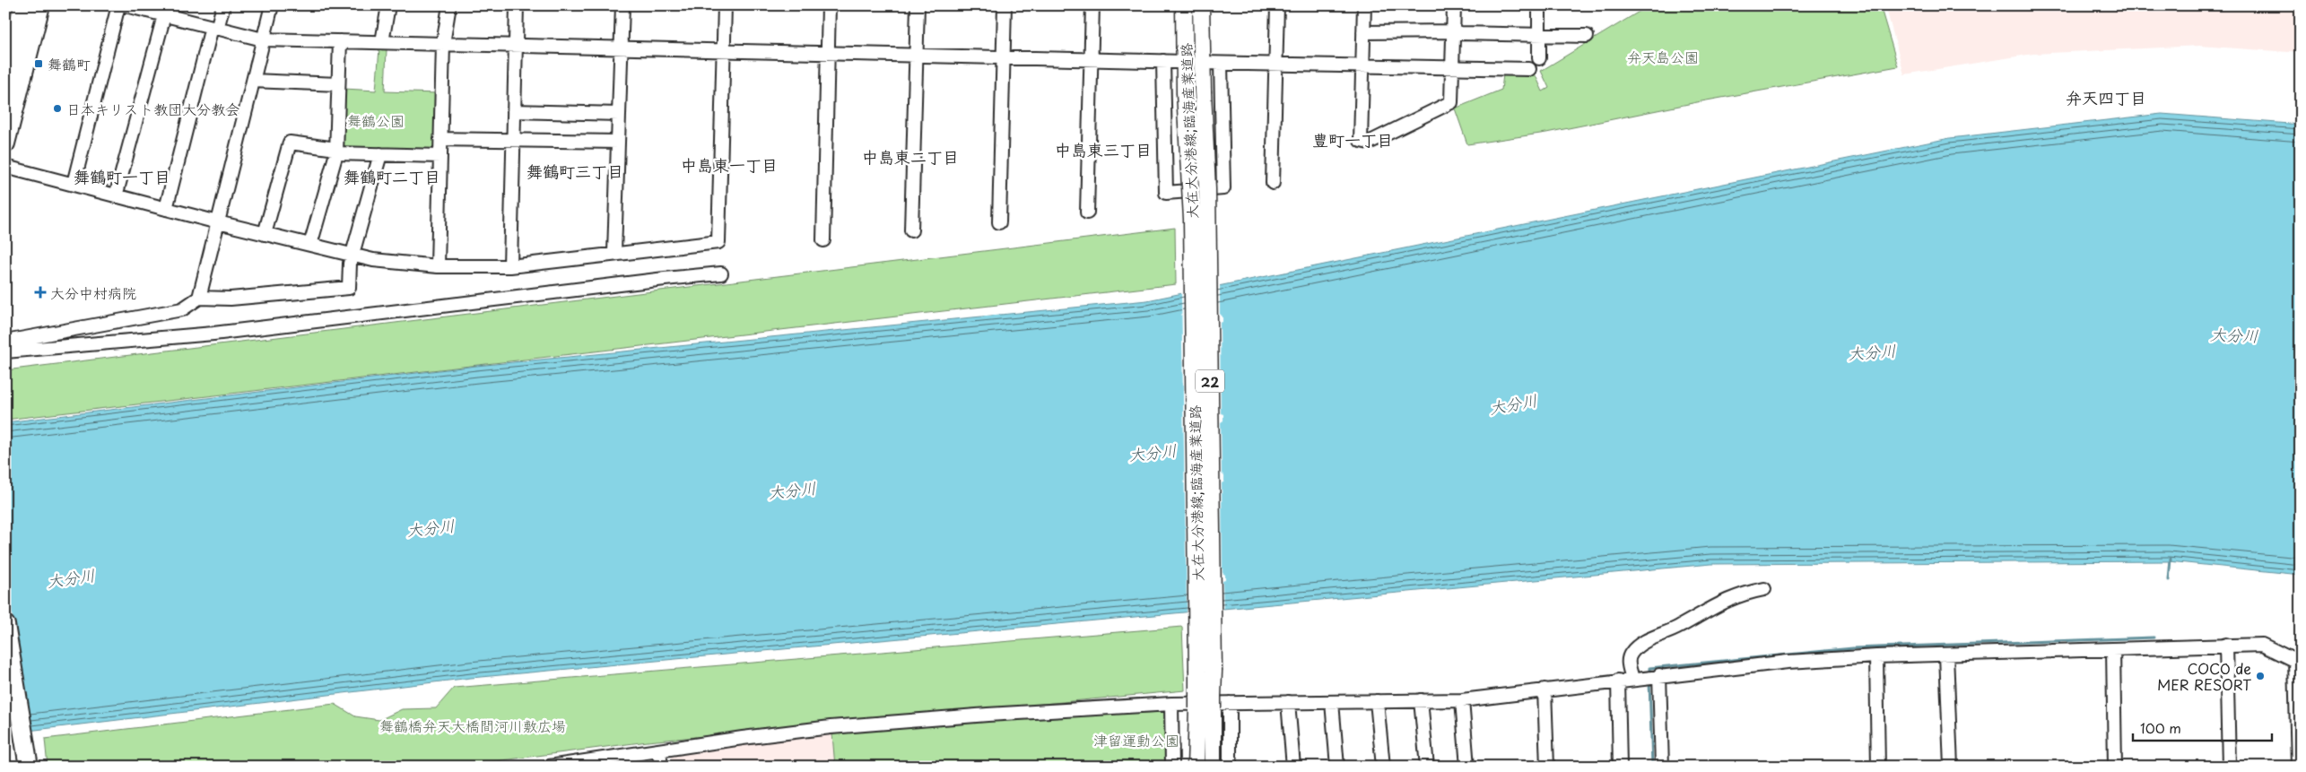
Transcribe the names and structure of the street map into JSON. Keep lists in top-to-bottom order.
{
  "streets": {
    "main road": ["大在大分港線;臨海産業道路", "22"]
  },
  "districts": [
    "弁天四丁目",
    "豊町一丁目",
    "中島東三丁目",
    "中島東二丁目",
    "中島東一丁目",
    "舞鶴町三丁目",
    "舞鶴町一丁目",
    "舞鶴町二丁目"
  ],
  "water": ["大分川"],
  "parks": [
    "弁天島公園",
    "舞鶴公園",
    "舞鶴橋弁天大橋間河川敷広場",
    "津留運動公園"
  ],
  "places": {
    "transit": ["舞鶴町"],
    "other": ["日本キリスト教団大分教会", "COCO de MER RESORT"],
    "health": ["大分中村病院"]
  },
  "scale_bar": "100 m"
}
